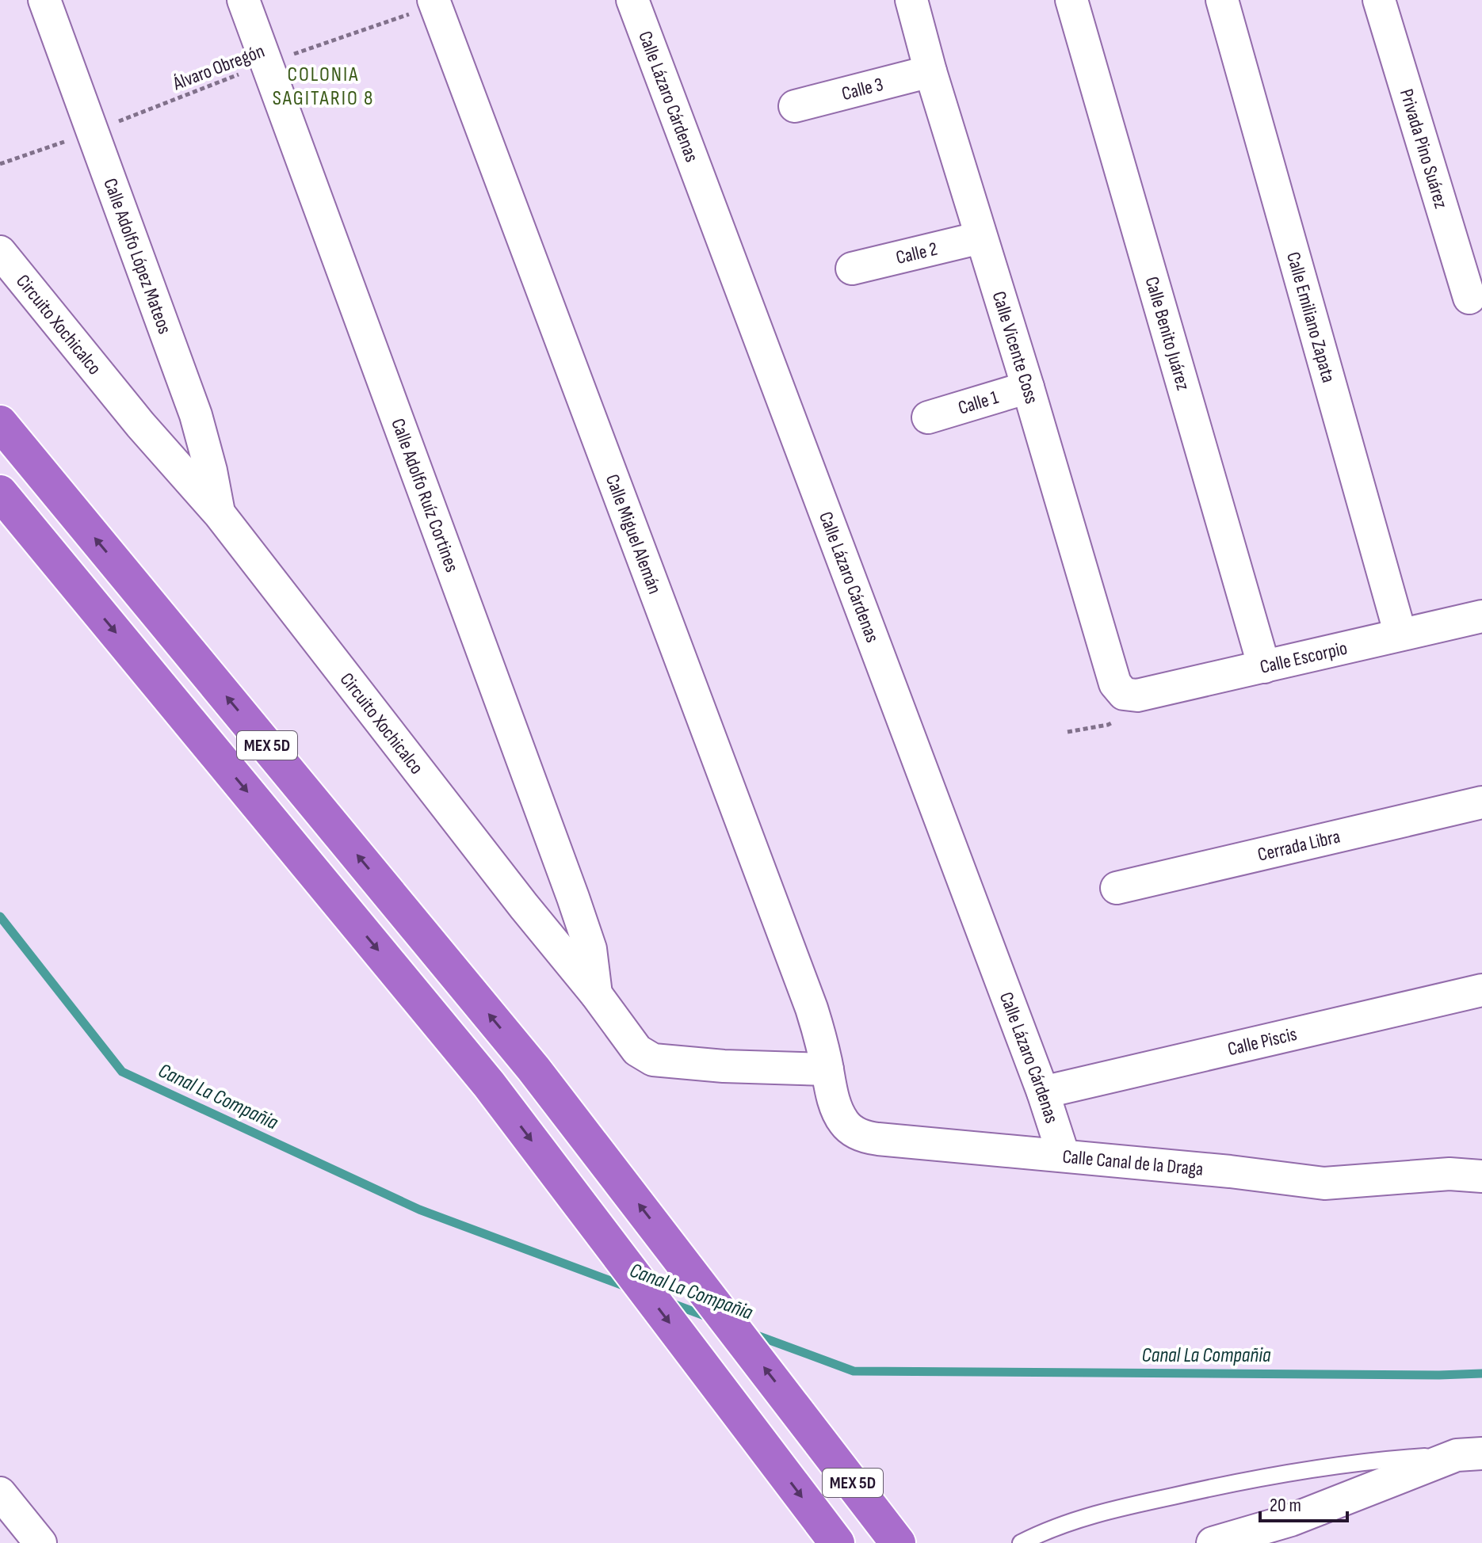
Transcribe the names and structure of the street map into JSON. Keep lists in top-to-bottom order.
{
  "streets": {
    "highway": ["MEX 5D"],
    "street": [
      "Calle 3",
      "Calle Lázaro Cárdenas",
      "Privada Pino Suárez",
      "Calle 2",
      "Calle Adolfo López Mateos",
      "Calle Emiliano Zapata",
      "Circuito Xochicalco",
      "Calle Benito Juárez",
      "Calle Vicente Coss",
      "Calle 1",
      "Calle Adolfo Ruíz Cortines",
      "Calle Miguel Alemán",
      "Calle Escorpio",
      "Cerrada Libra",
      "Calle Piscis",
      "Calle Canal de la Draga"
    ],
    "path": ["Álvaro Obregón"]
  },
  "crossings": [
    ["Álvaro Obregón", "Calle Adolfo López Mateos"],
    ["Álvaro Obregón", "Calle Adolfo Ruíz Cortines"],
    ["Álvaro Obregón", "Calle Miguel Alemán"],
    ["Calle 3", "Calle Vicente Coss"],
    ["Calle Lázaro Cárdenas", "Calle Piscis"],
    ["Calle Lázaro Cárdenas", "Calle Canal de la Draga"],
    ["Calle 2", "Calle Vicente Coss"],
    ["Calle Adolfo López Mateos", "Circuito Xochicalco"],
    ["Calle Emiliano Zapata", "Calle Escorpio"],
    ["Circuito Xochicalco", "Calle Adolfo Ruíz Cortines"],
    ["Circuito Xochicalco", "Calle Miguel Alemán"],
    ["Circuito Xochicalco", "Calle Canal de la Draga"],
    ["Calle Benito Juárez", "Calle Escorpio"],
    ["Calle Vicente Coss", "Calle 1"],
    ["Calle Vicente Coss", "Calle Escorpio"],
    ["Calle Miguel Alemán", "Calle Canal de la Draga"]
  ],
  "districts": ["COLONIA SAGITARIO 8"],
  "water": ["Canal La Compañia"],
  "scale_bar": "20 m"
}
